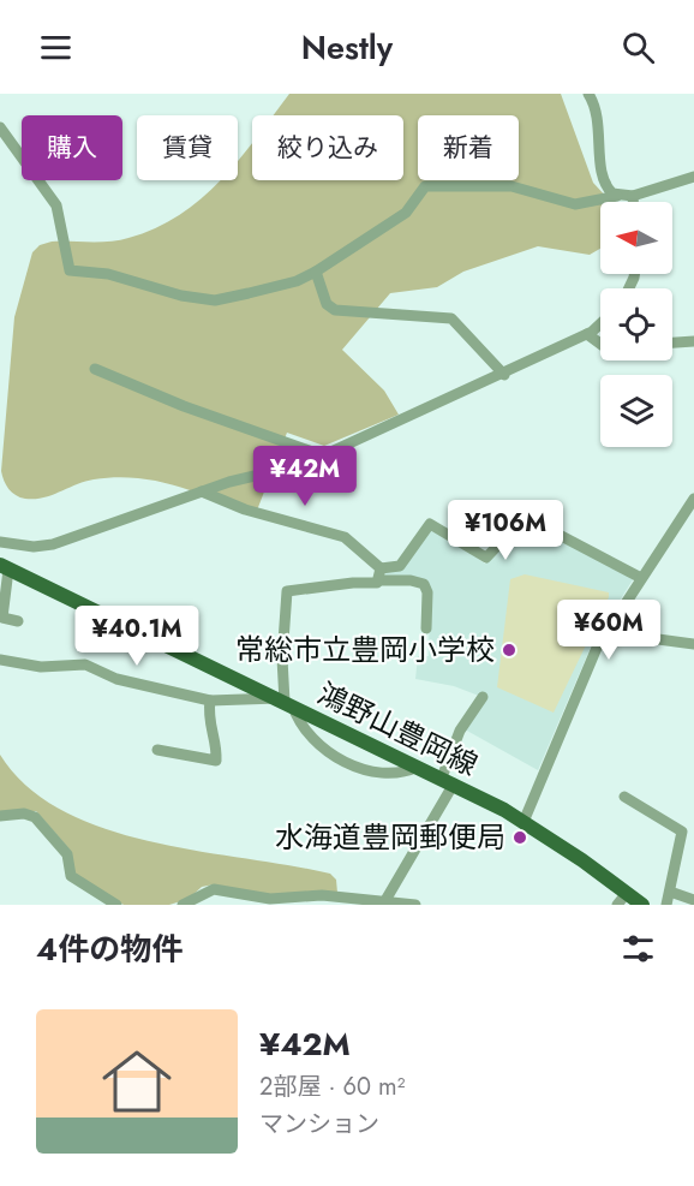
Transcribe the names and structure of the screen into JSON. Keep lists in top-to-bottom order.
{
  "streets": {
    "main road": ["鴻野山豊岡線"]
  },
  "places": ["常総市立豊岡小学校", "水海道豊岡郵便局"],
  "north": "left",
  "page": {
    "header": "Nestly",
    "chip": [
      "購入",
      "賃貸",
      "絞り込み",
      "新着"
    ],
    "price": [
      "¥42M",
      "¥106M",
      "¥60M",
      "¥40.1M"
    ],
    "heading": "4件の物件",
    "list": [
      {
        "name": "¥42M",
        "note": "2部屋 · 60 m² · マンション"
      }
    ]
  }
}
